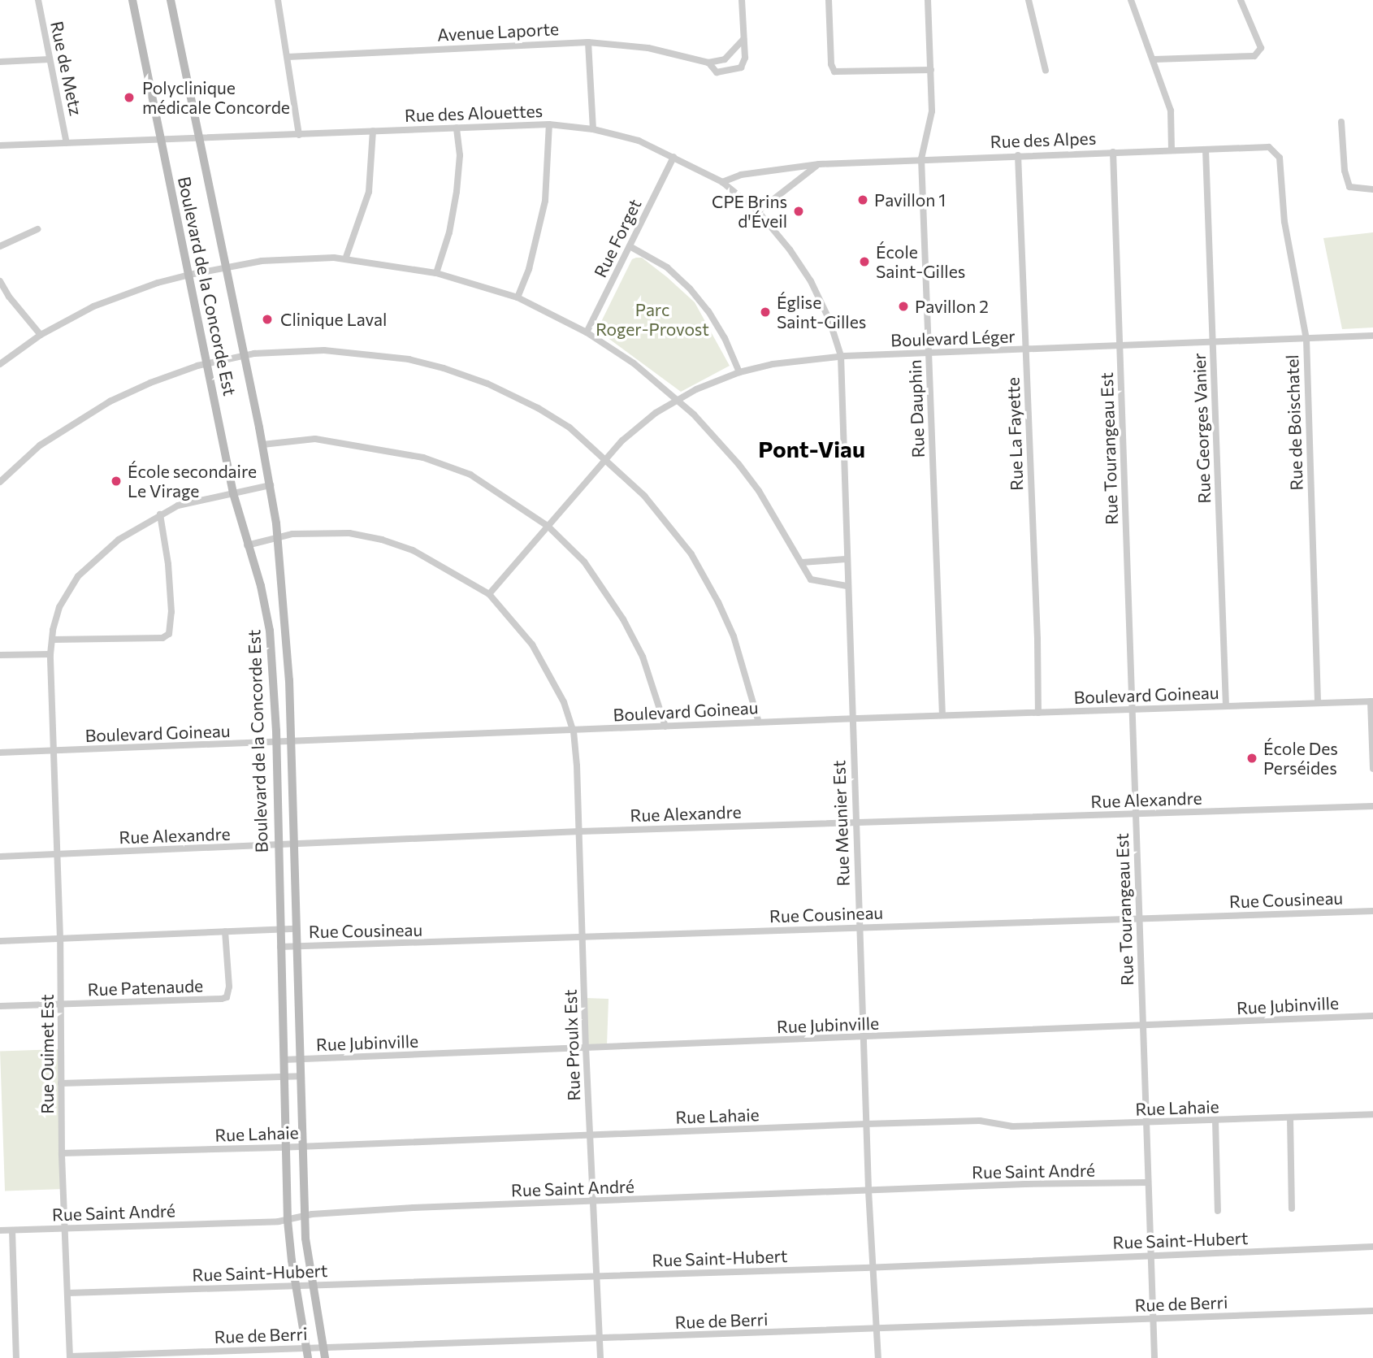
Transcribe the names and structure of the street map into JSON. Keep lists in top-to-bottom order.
{
  "streets": {
    "street": [
      "Avenue Laporte",
      "Rue de Metz",
      "Rue des Alouettes",
      "Rue des Alpes",
      "Rue Forget",
      "Boulevard de la Concorde Est",
      "Boulevard Léger",
      "Rue Dauphin",
      "Rue de Boischatel",
      "Rue Georges Vanier",
      "Rue La Fayette",
      "Rue Tourangeau Est",
      "Boulevard Goineau",
      "Rue Alexandre",
      "Rue Meunier Est",
      "Rue Cousineau",
      "Rue Patenaude",
      "Rue Jubinville",
      "Rue Proulx Est",
      "Rue Ouimet Est",
      "Rue Lahaie",
      "Rue Saint André",
      "Rue Saint-Hubert",
      "Rue de Berri"
    ]
  },
  "crossings": [
    ["Rue de Metz", "Rue des Alouettes"],
    ["Rue des Alouettes", "Rue des Alpes"],
    ["Rue des Alouettes", "Rue Forget"],
    ["Rue des Alouettes", "Boulevard de la Concorde Est"],
    ["Rue des Alouettes", "Boulevard Léger"],
    ["Rue des Alouettes", "Rue Meunier Est"],
    ["Rue des Alpes", "Rue Dauphin"],
    ["Rue des Alpes", "Rue de Boischatel"],
    ["Rue des Alpes", "Rue Georges Vanier"],
    ["Rue des Alpes", "Rue La Fayette"],
    ["Rue des Alpes", "Rue Tourangeau Est"],
    ["Boulevard de la Concorde Est", "Boulevard Goineau"],
    ["Boulevard de la Concorde Est", "Rue Alexandre"],
    ["Boulevard de la Concorde Est", "Rue Cousineau"],
    ["Boulevard de la Concorde Est", "Rue Jubinville"],
    ["Boulevard de la Concorde Est", "Rue Proulx Est"],
    ["Boulevard de la Concorde Est", "Rue Ouimet Est"],
    ["Boulevard de la Concorde Est", "Rue Lahaie"],
    ["Boulevard de la Concorde Est", "Rue Saint André"],
    ["Boulevard de la Concorde Est", "Rue Saint-Hubert"],
    ["Boulevard de la Concorde Est", "Rue de Berri"],
    ["Boulevard Léger", "Rue Dauphin"],
    ["Boulevard Léger", "Rue de Boischatel"],
    ["Boulevard Léger", "Rue Georges Vanier"],
    ["Boulevard Léger", "Rue La Fayette"],
    ["Boulevard Léger", "Rue Tourangeau Est"],
    ["Boulevard Léger", "Rue Meunier Est"],
    ["Boulevard Léger", "Rue Proulx Est"],
    ["Rue Dauphin", "Boulevard Goineau"],
    ["Rue de Boischatel", "Boulevard Goineau"],
    ["Rue Georges Vanier", "Boulevard Goineau"],
    ["Rue La Fayette", "Boulevard Goineau"],
    ["Rue Tourangeau Est", "Boulevard Goineau"],
    ["Rue Tourangeau Est", "Rue Alexandre"],
    ["Rue Tourangeau Est", "Rue Cousineau"],
    ["Rue Tourangeau Est", "Rue Jubinville"],
    ["Rue Tourangeau Est", "Rue Lahaie"],
    ["Rue Tourangeau Est", "Rue Saint André"],
    ["Rue Tourangeau Est", "Rue Saint-Hubert"],
    ["Rue Tourangeau Est", "Rue de Berri"],
    ["Boulevard Goineau", "Rue Meunier Est"],
    ["Boulevard Goineau", "Rue Proulx Est"],
    ["Boulevard Goineau", "Rue Ouimet Est"],
    ["Rue Alexandre", "Rue Meunier Est"],
    ["Rue Alexandre", "Rue Proulx Est"],
    ["Rue Alexandre", "Rue Ouimet Est"],
    ["Rue Meunier Est", "Rue Cousineau"],
    ["Rue Meunier Est", "Rue Jubinville"],
    ["Rue Meunier Est", "Rue Lahaie"],
    ["Rue Meunier Est", "Rue Saint André"],
    ["Rue Meunier Est", "Rue Saint-Hubert"],
    ["Rue Meunier Est", "Rue de Berri"],
    ["Rue Cousineau", "Rue Patenaude"],
    ["Rue Cousineau", "Rue Proulx Est"],
    ["Rue Cousineau", "Rue Ouimet Est"],
    ["Rue Patenaude", "Rue Ouimet Est"],
    ["Rue Jubinville", "Rue Proulx Est"],
    ["Rue Proulx Est", "Rue Lahaie"],
    ["Rue Proulx Est", "Rue Saint André"],
    ["Rue Proulx Est", "Rue Saint-Hubert"],
    ["Rue Proulx Est", "Rue de Berri"],
    ["Rue Ouimet Est", "Rue Lahaie"],
    ["Rue Ouimet Est", "Rue Saint André"],
    ["Rue Ouimet Est", "Rue Saint-Hubert"],
    ["Rue Ouimet Est", "Rue de Berri"]
  ],
  "districts": ["Pont-Viau"],
  "parks": ["Parc Roger-Provost"],
  "places": [
    "Polyclinique médicale Concorde",
    "Pavillon 1",
    "CPE Brins d'Éveil",
    "École Saint-Gilles",
    "Pavillon 2",
    "Église Saint-Gilles",
    "Clinique Laval",
    "École secondaire Le Virage",
    "École Des Perséides"
  ]
}
